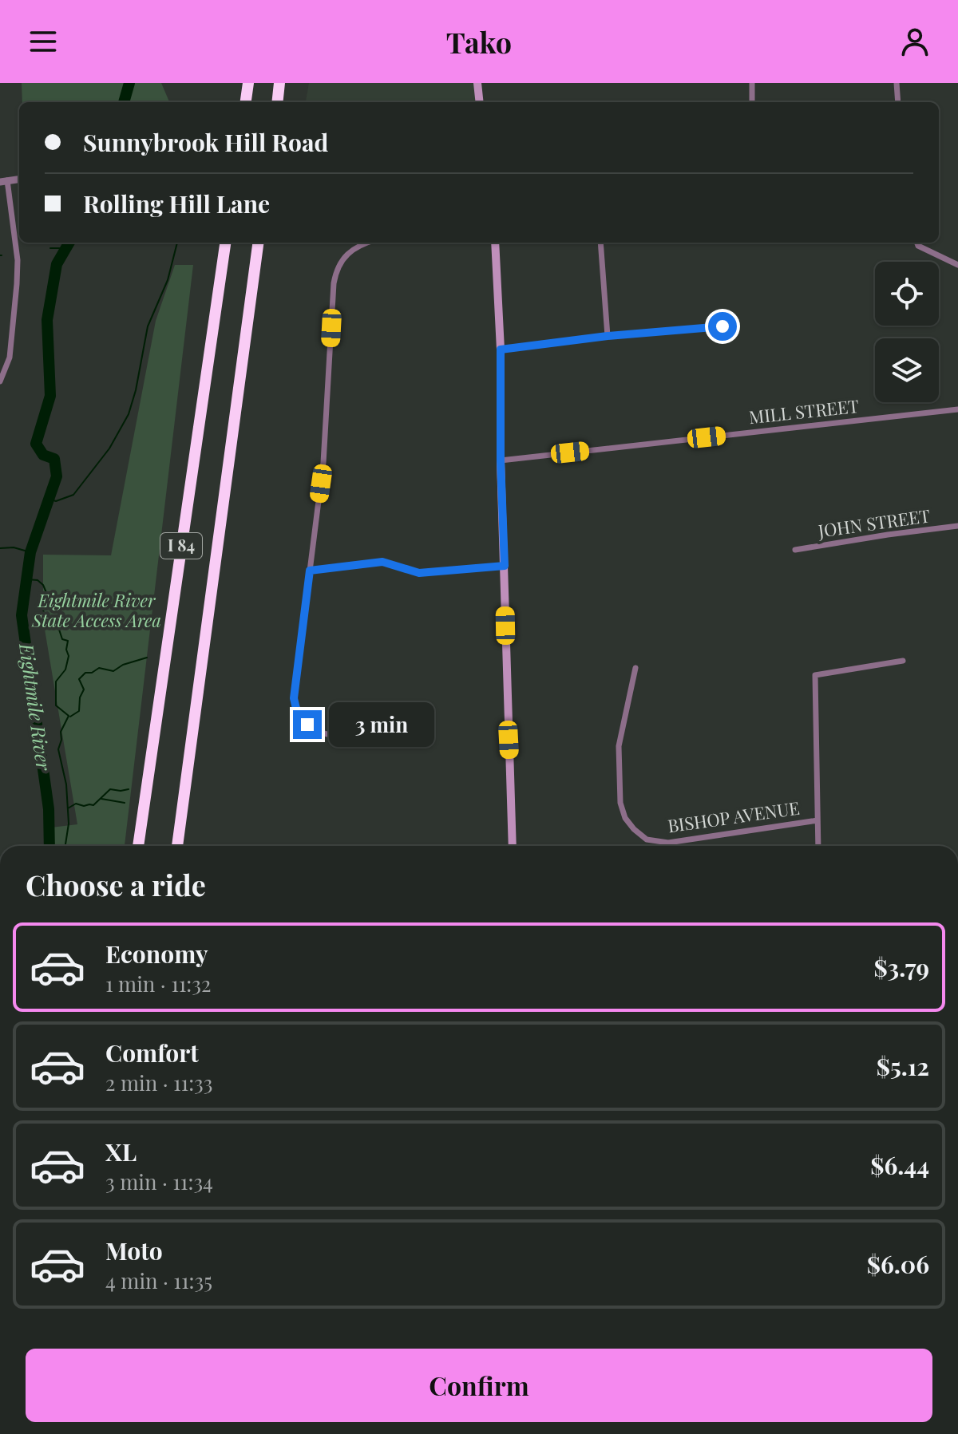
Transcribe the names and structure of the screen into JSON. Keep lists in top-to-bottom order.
{
  "streets": {
    "highway": ["I 84"],
    "street": ["MILL STREET", "JOHN STREET", "BISHOP AVENUE"]
  },
  "water": ["Eightmile River"],
  "parks": ["Eightmile River State Access Area"],
  "page": {
    "header": "Tako",
    "banner": ["Sunnybrook Hill Road", "Rolling Hill Lane"],
    "bubble": "3 min",
    "heading": "Choose a ride",
    "list": [
      {
        "name": "Economy",
        "note": "1 min · 11:32",
        "value": "$3.79"
      },
      {
        "name": "Comfort",
        "note": "2 min · 11:33",
        "value": "$5.12"
      },
      {
        "name": "XL",
        "note": "3 min · 11:34",
        "value": "$6.44"
      },
      {
        "name": "Moto",
        "note": "4 min · 11:35",
        "value": "$6.06"
      }
    ],
    "buttons": "Confirm"
  }
}
